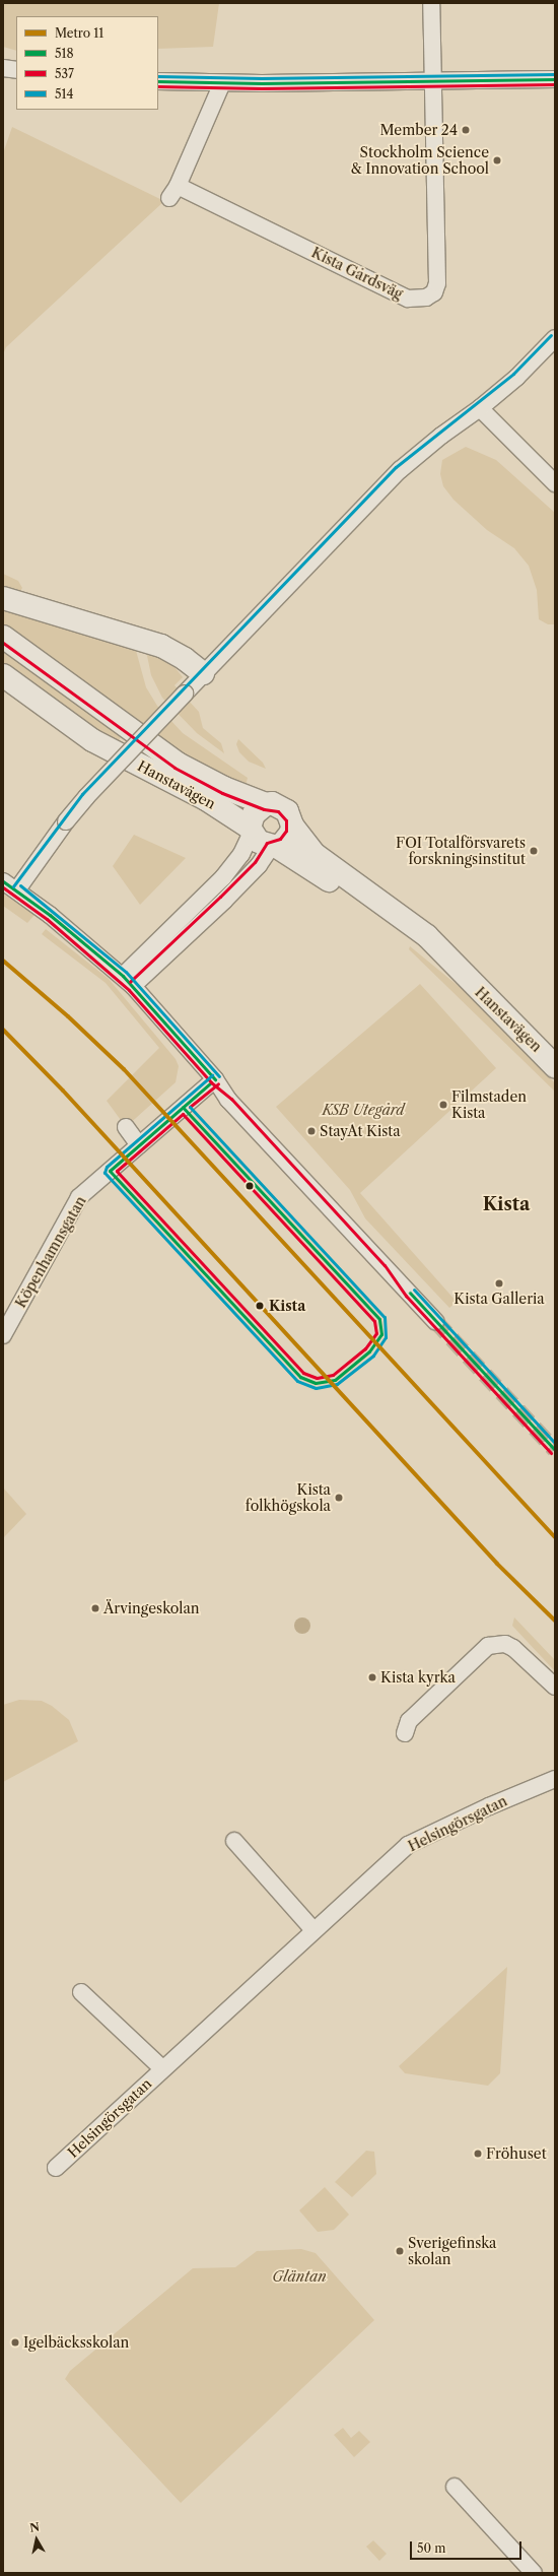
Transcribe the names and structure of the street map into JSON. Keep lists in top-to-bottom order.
{
  "streets": {
    "main road": ["Hanstavägen"],
    "street": ["Kista Gårdsväg", "Köpenhamnsgatan", "Helsingörsgatan"]
  },
  "districts": ["Kista"],
  "parks": ["KSB Utegård", "Gläntan"],
  "places": [
    "Member 24",
    "Stockholm Science & Innovation School",
    "FOI Totalförsvarets forskningsinstitut",
    "Filmstaden Kista",
    "StayAt Kista",
    "Kista Galleria",
    "Kista",
    "Kista folkhögskola",
    "Ärvingeskolan",
    "Kista kyrka",
    "Fröhuset",
    "Sverigefinska skolan",
    "Igelbäcksskolan"
  ],
  "lines": [
    "transit line 514",
    "transit line 518",
    "transit line 537",
    "metro line 11"
  ],
  "legend": [
    "Metro 11",
    "518",
    "537",
    "514"
  ],
  "scale_bar": "50 m",
  "north": "top"
}
